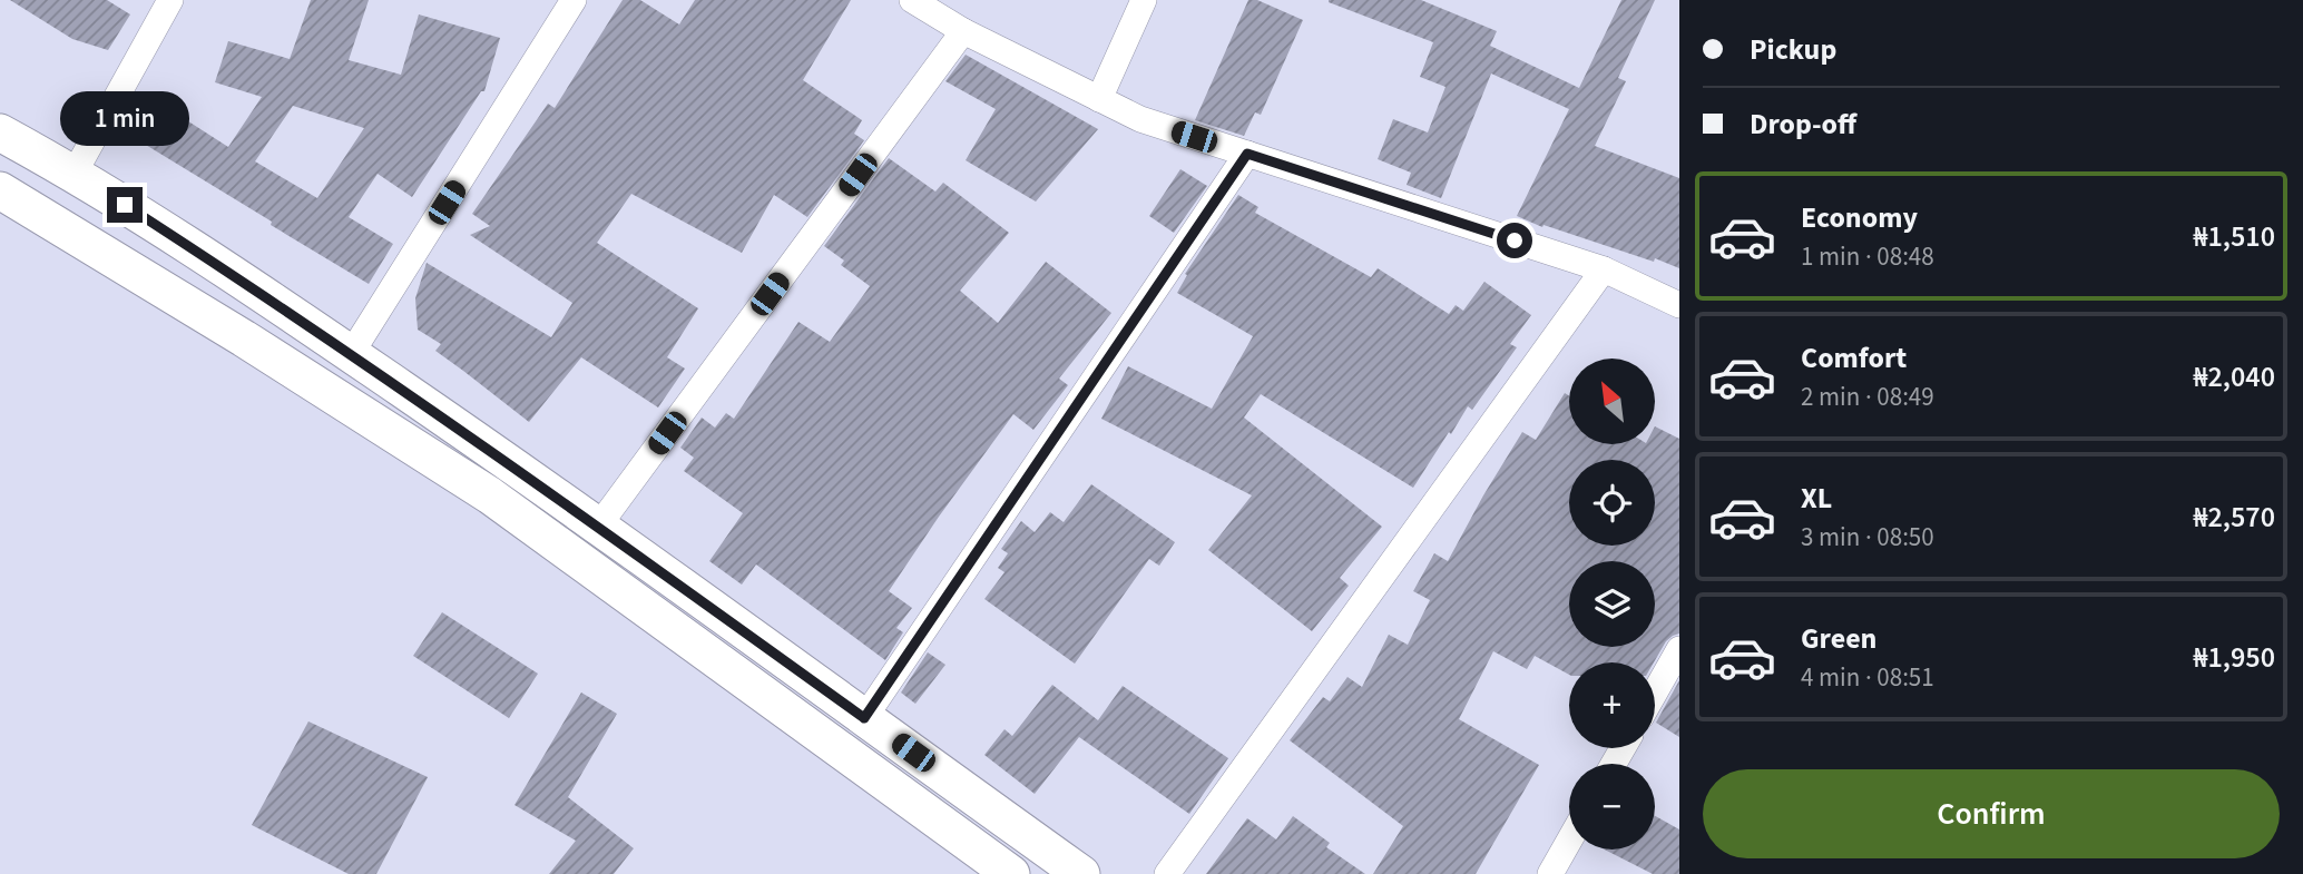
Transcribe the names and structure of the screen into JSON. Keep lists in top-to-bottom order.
{
  "north": "top left",
  "page": {
    "banner": ["Pickup", "Drop-off"],
    "bubble": "1 min",
    "list": [
      {
        "name": "Economy",
        "note": "1 min · 08:48",
        "value": "₦1,510"
      },
      {
        "name": "Comfort",
        "note": "2 min · 08:49",
        "value": "₦2,040"
      },
      {
        "name": "XL",
        "note": "3 min · 08:50",
        "value": "₦2,570"
      },
      {
        "name": "Green",
        "note": "4 min · 08:51",
        "value": "₦1,950"
      }
    ],
    "map_buttons": ["+", "−"],
    "buttons": "Confirm"
  }
}
